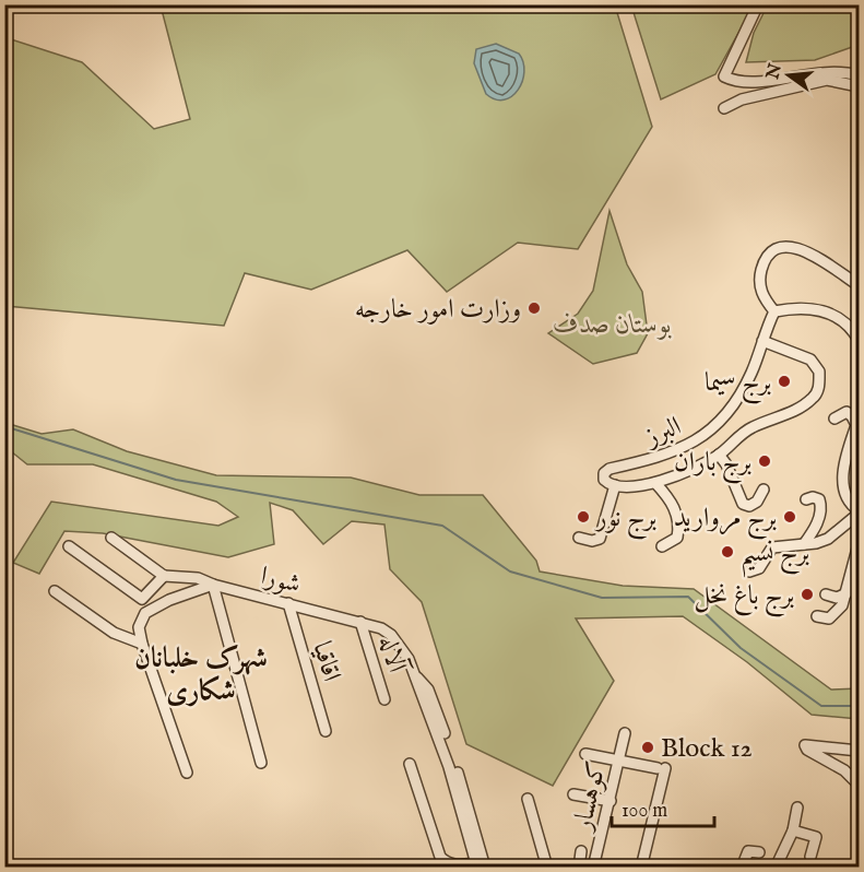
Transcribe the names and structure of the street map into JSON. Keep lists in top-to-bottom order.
{
  "streets": {
    "street": [
      "البرز",
      "شورا",
      "آلاله",
      "اقاقیا",
      "کوهسار"
    ]
  },
  "crossings": [
    ["شورا", "آلاله"],
    ["شورا", "اقاقیا"]
  ],
  "districts": ["شهرک خلبانان شکاری"],
  "parks": ["بوستان صدف"],
  "places": [
    "وزارت امور خارجه",
    "برج سیما",
    "برج باران",
    "برج نور",
    "برج مروارید",
    "برج نسیم",
    "برج باغ نخل",
    "Block 12"
  ],
  "scale_bar": "100 m",
  "north": "left"
}
